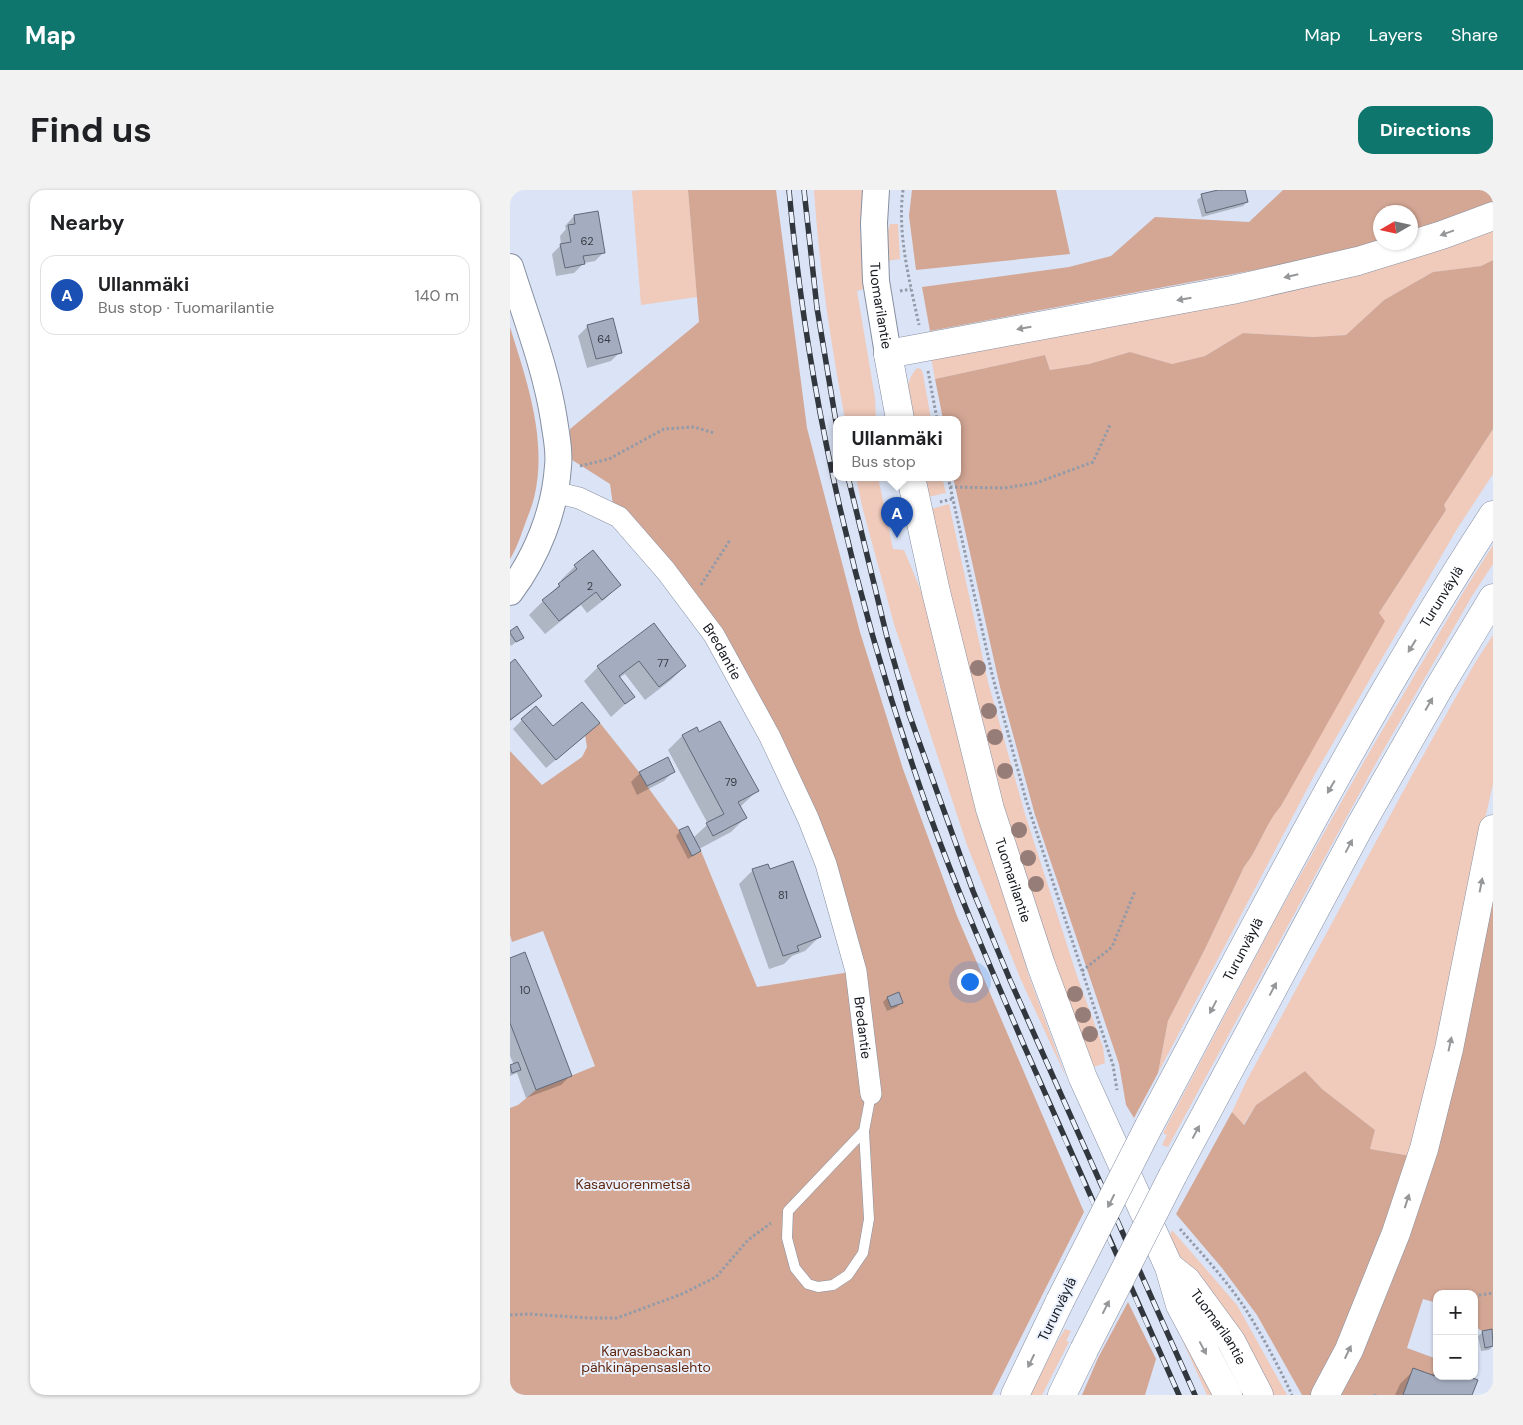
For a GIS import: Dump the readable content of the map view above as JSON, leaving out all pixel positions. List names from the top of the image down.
{
  "streets": {
    "main road": ["Tuomarilantie", "Turunväylä"],
    "street": ["Bredantie"]
  },
  "parks": ["Kasavuorenmetsä", "Karvasbackan pähkinäpensaslehto"],
  "house_numbers": [
    "62",
    "64",
    "2",
    "77",
    "79",
    "81",
    "10"
  ],
  "north": "left",
  "page": {
    "header": "Map",
    "nav": ["Map", "Layers", "Share"],
    "buttons": "Directions",
    "title": "Find us",
    "heading": "Nearby",
    "list": [
      {
        "mark": "A",
        "name": "Ullanmäki",
        "note": "Bus stop · Tuomarilantie",
        "value": "140 m"
      }
    ],
    "popup": ["Ullanmäki", "Bus stop"],
    "pins": "A",
    "map_buttons": ["+", "−"]
  }
}
